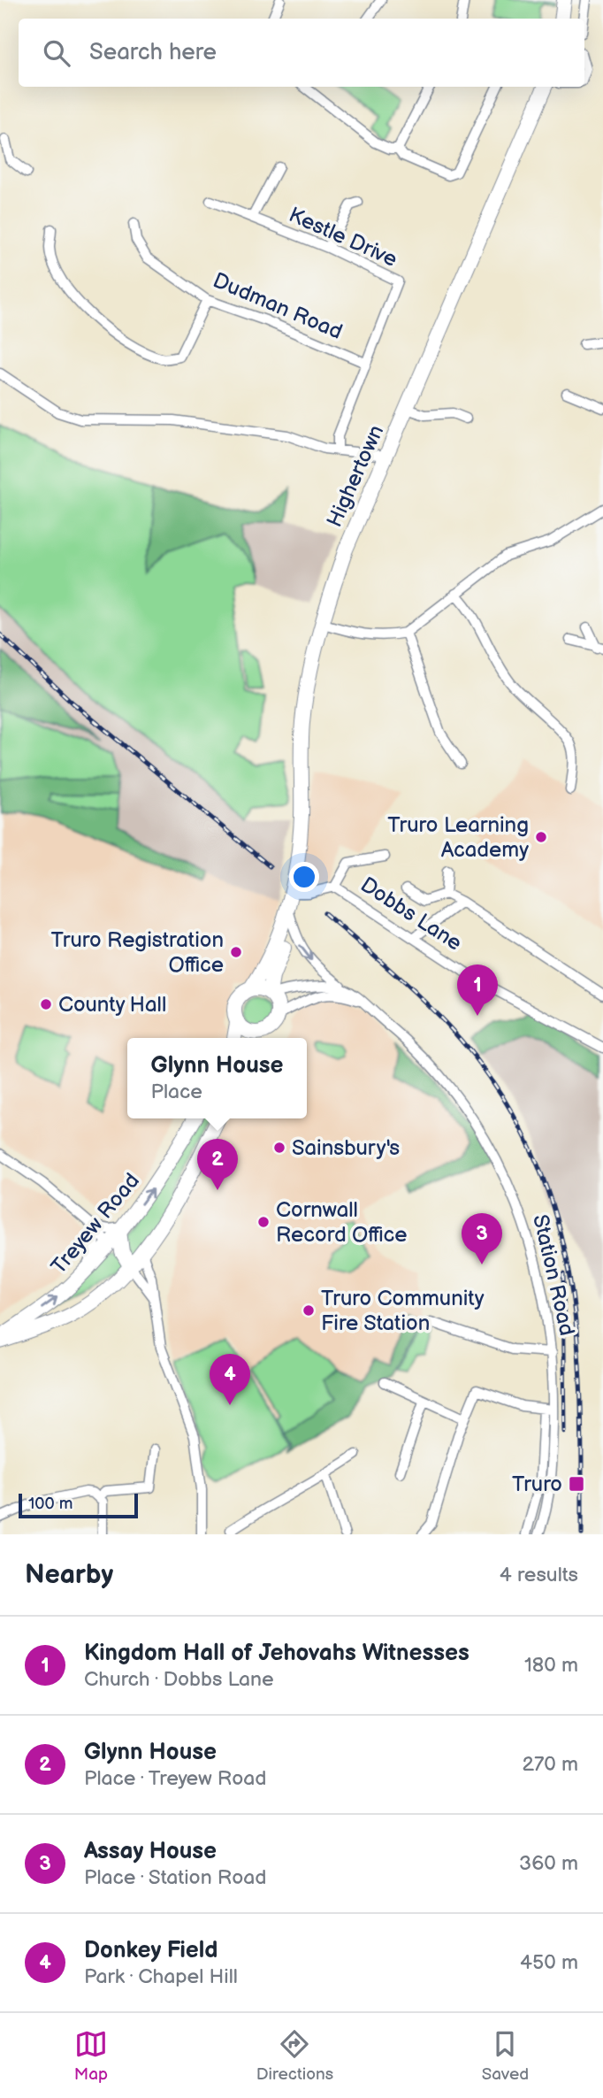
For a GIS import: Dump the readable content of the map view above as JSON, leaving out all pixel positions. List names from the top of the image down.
{
  "streets": {
    "highway": ["Highertown", "Treyew Road"],
    "street": [
      "Kestle Drive",
      "Dudman Road",
      "Dobbs Lane",
      "Station Road"
    ]
  },
  "crossings": [
    ["Kestle Drive", "Dudman Road"],
    ["Highertown", "Dobbs Lane"],
    ["Highertown", "Station Road"]
  ],
  "places": {
    "other": [
      "Truro Learning Academy",
      "Truro Registration Office",
      "County Hall",
      "Sainsbury's",
      "Cornwall Record Office",
      "Truro Community Fire Station"
    ],
    "transit": ["Truro"]
  },
  "scale_bar": "100 m",
  "page": {
    "search": "Search here",
    "pins": [
      "1",
      "2",
      "3",
      "4"
    ],
    "popup": ["Glynn House", "Place"],
    "scale": "100 m",
    "heading": ["Nearby", "4 results"],
    "list": [
      {
        "mark": "1",
        "name": "Kingdom Hall of Jehovahs Witnesses",
        "note": "Church · Dobbs Lane",
        "value": "180 m"
      },
      {
        "mark": "2",
        "name": "Glynn House",
        "note": "Place · Treyew Road",
        "value": "270 m"
      },
      {
        "mark": "3",
        "name": "Assay House",
        "note": "Place · Station Road",
        "value": "360 m"
      },
      {
        "mark": "4",
        "name": "Donkey Field",
        "note": "Park · Chapel Hill",
        "value": "450 m"
      }
    ],
    "nav": ["Map", "Directions", "Saved"]
  }
}
